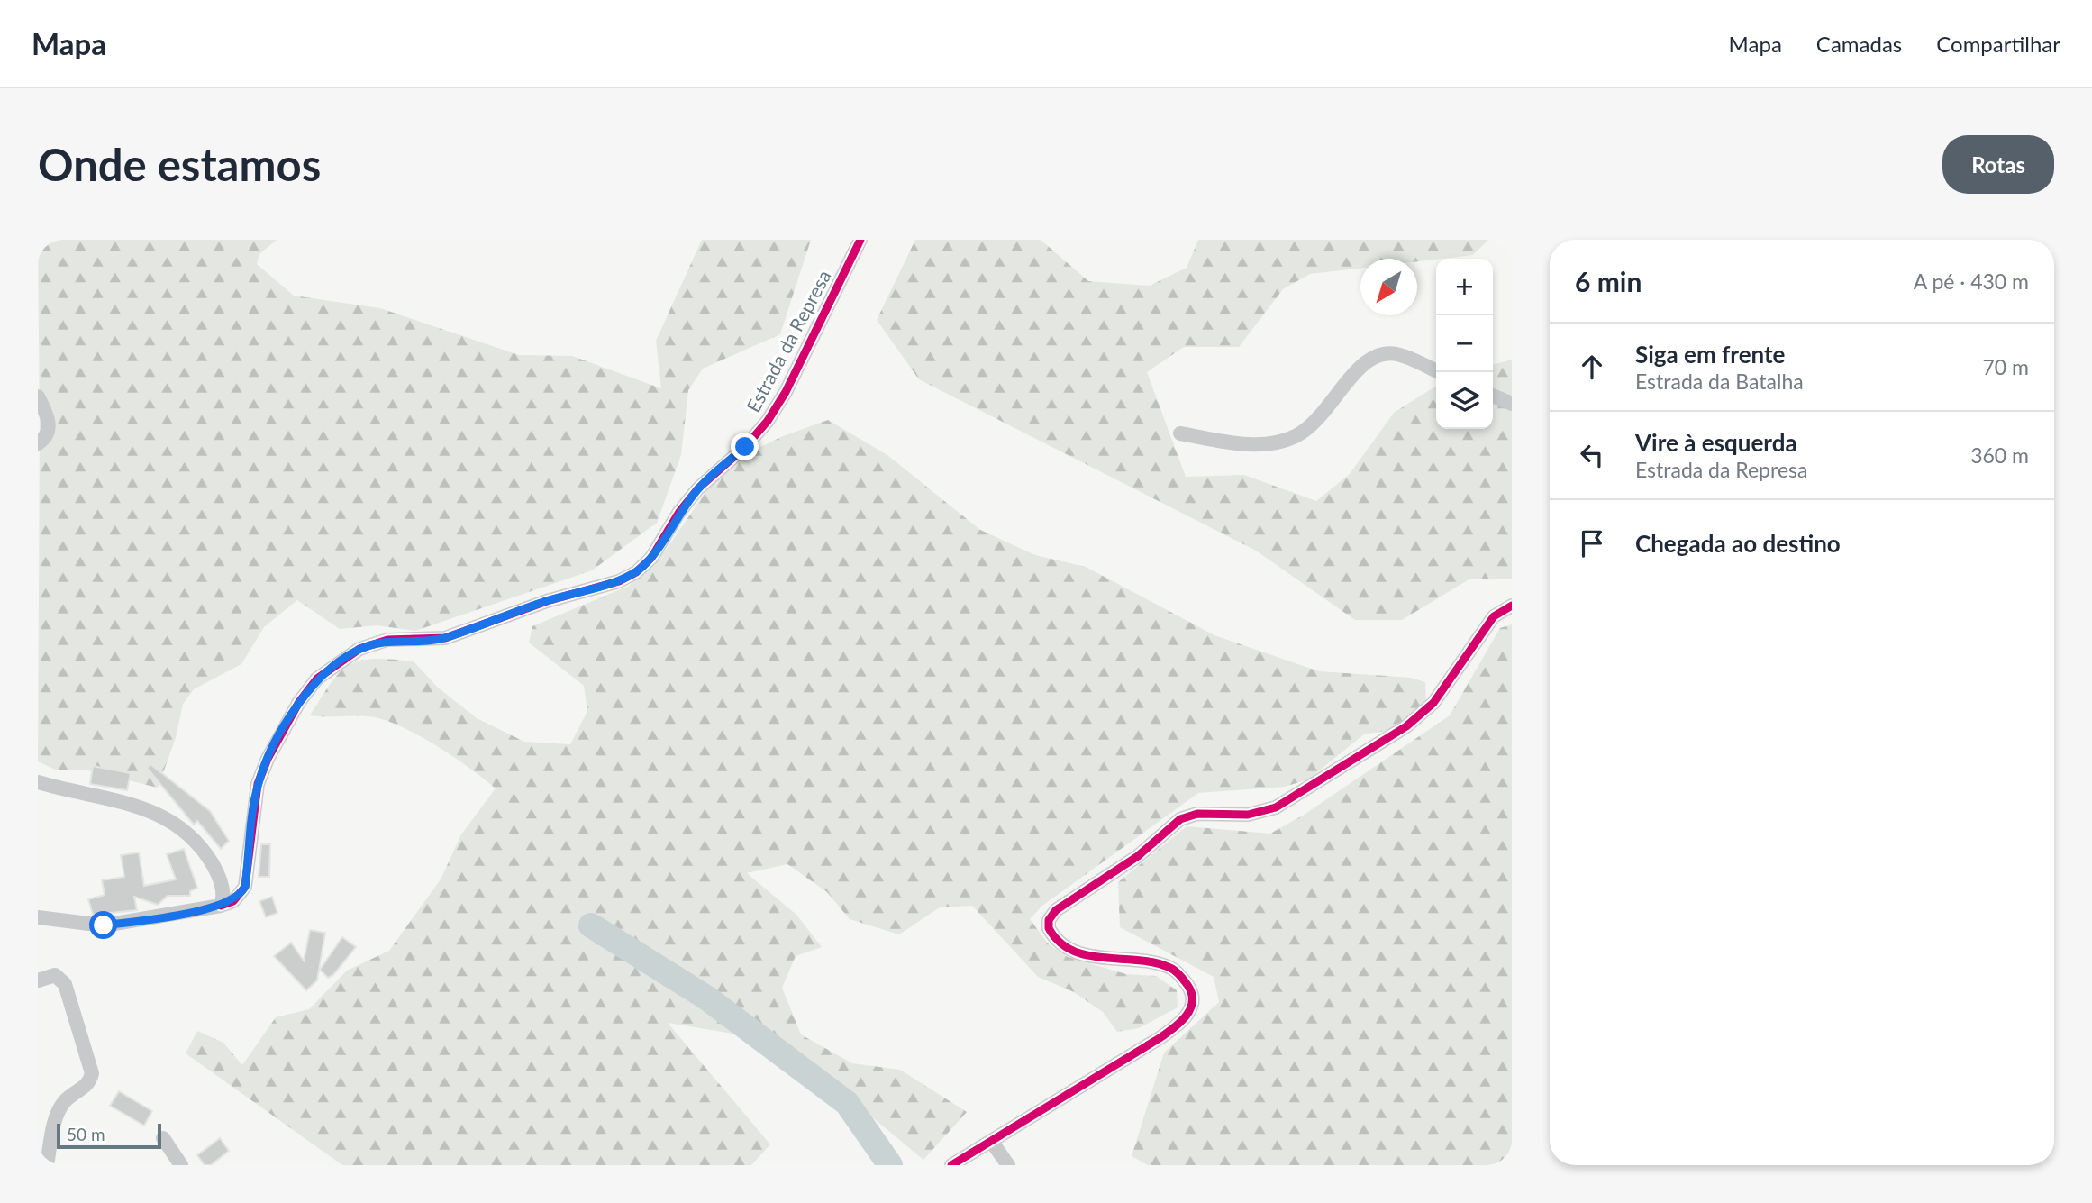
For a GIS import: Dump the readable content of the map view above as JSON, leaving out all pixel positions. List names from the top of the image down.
{
  "streets": {
    "street": ["Estrada da Represa"]
  },
  "scale_bar": "50 m",
  "north": "bottom left",
  "page": {
    "header": "Mapa",
    "nav": ["Mapa", "Camadas", "Compartilhar"],
    "buttons": "Rotas",
    "title": "Onde estamos",
    "heading": ["6 min", "A pé · 430 m"],
    "map_buttons": ["+", "−"],
    "list": [
      ["Siga em frente", "Estrada da Batalha", "70 m"],
      ["Vire à esquerda", "Estrada da Represa", "360 m"],
      "Chegada ao destino"
    ],
    "scale": "50 m"
  }
}
